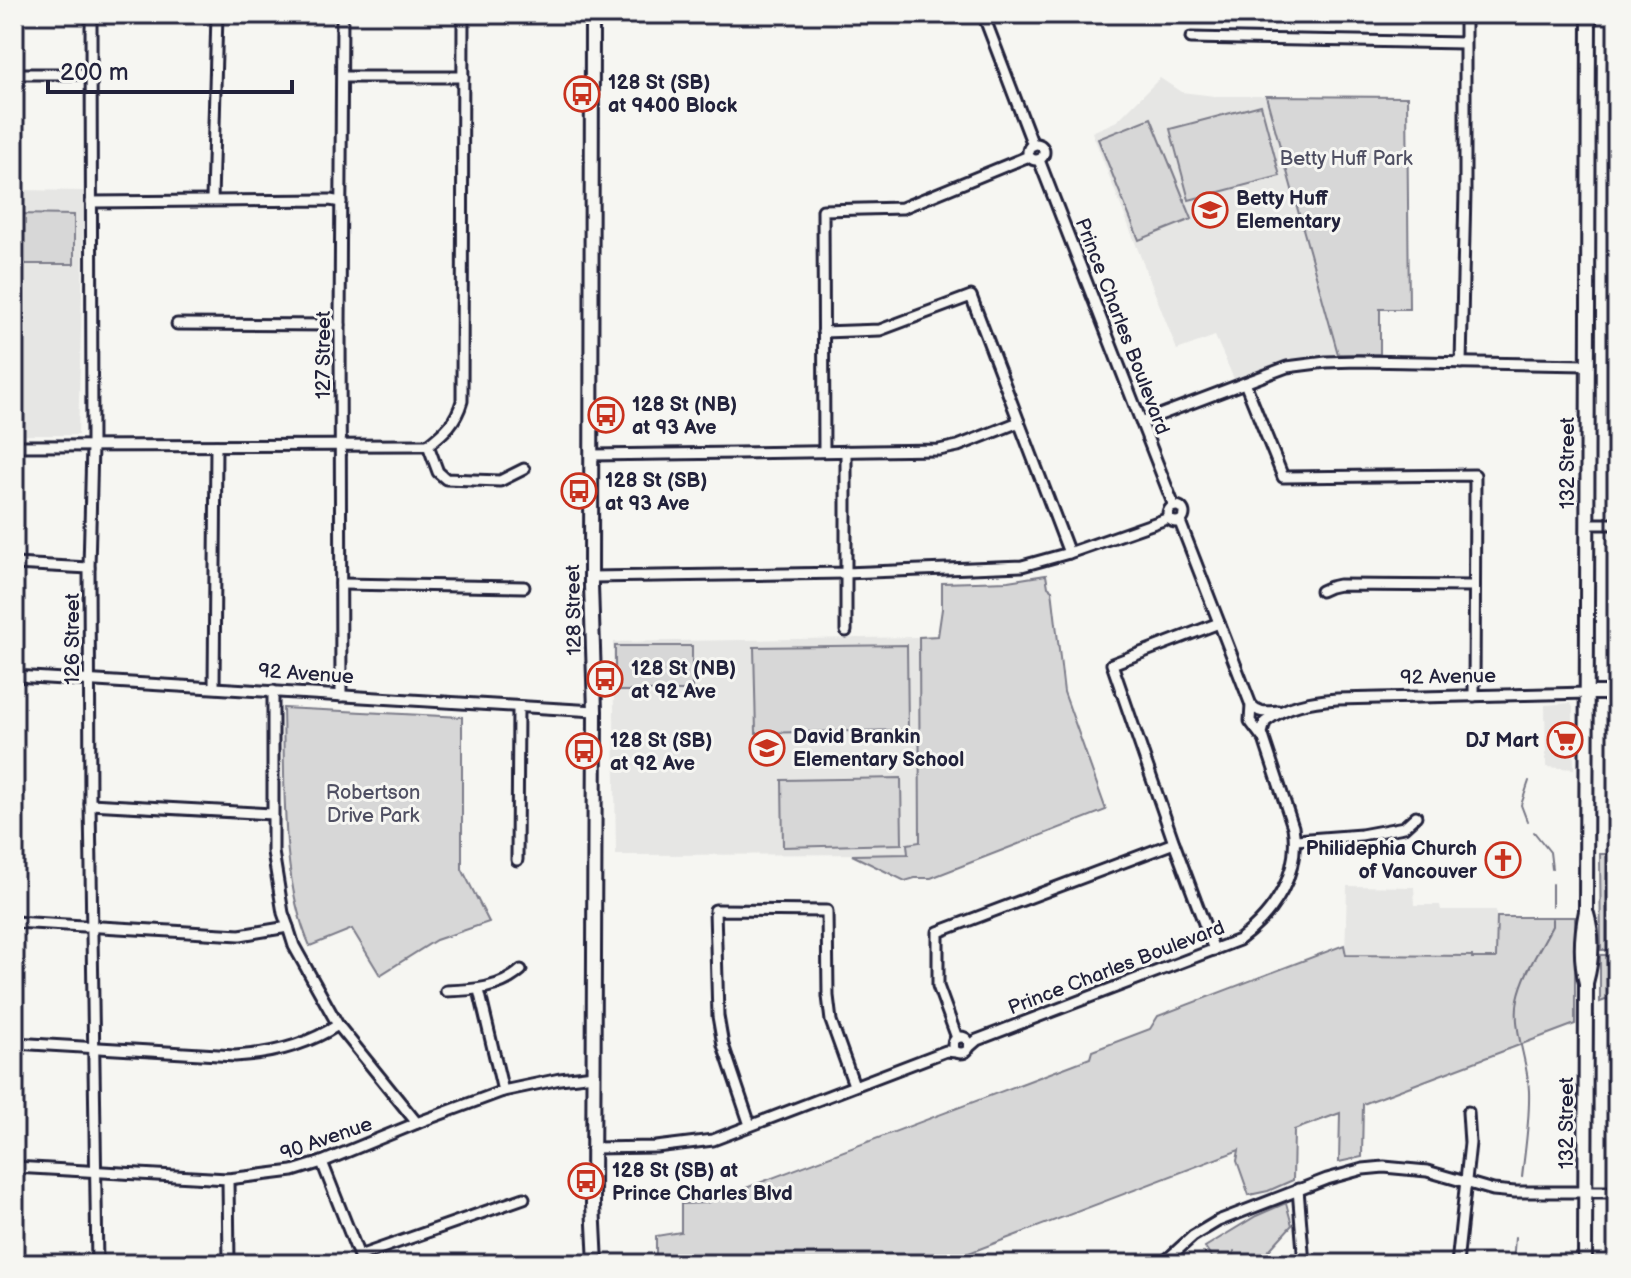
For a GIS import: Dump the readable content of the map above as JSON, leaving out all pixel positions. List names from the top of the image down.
{
  "streets": {
    "main road": ["132 Street", "128 Street", "92 Avenue"],
    "street": [
      "Prince Charles Boulevard",
      "127 Street",
      "126 Street",
      "90 Avenue"
    ]
  },
  "crossings": [
    ["Prince Charles Boulevard", "128 Street"],
    ["Prince Charles Boulevard", "92 Avenue"],
    ["127 Street", "92 Avenue"],
    ["132 Street", "92 Avenue"],
    ["128 Street", "92 Avenue"],
    ["128 Street", "90 Avenue"],
    ["126 Street", "92 Avenue"],
    ["126 Street", "90 Avenue"]
  ],
  "parks": ["Betty Huff Park", "Robertson Drive Park"],
  "places": {
    "bus stop": [
      "128 St (SB) at 9400 Block",
      "128 St (NB) at 93 Ave",
      "128 St (SB) at 93 Ave",
      "128 St (NB) at 92 Ave",
      "128 St (SB) at 92 Ave",
      "128 St (SB) at Prince Charles Blvd"
    ],
    "school or university": ["Betty Huff Elementary", "David Brankin Elementary School"],
    "supermarket": ["DJ Mart"],
    "church": ["Philidephia Church of Vancouver"]
  },
  "scale_bar": "200 m"
}
